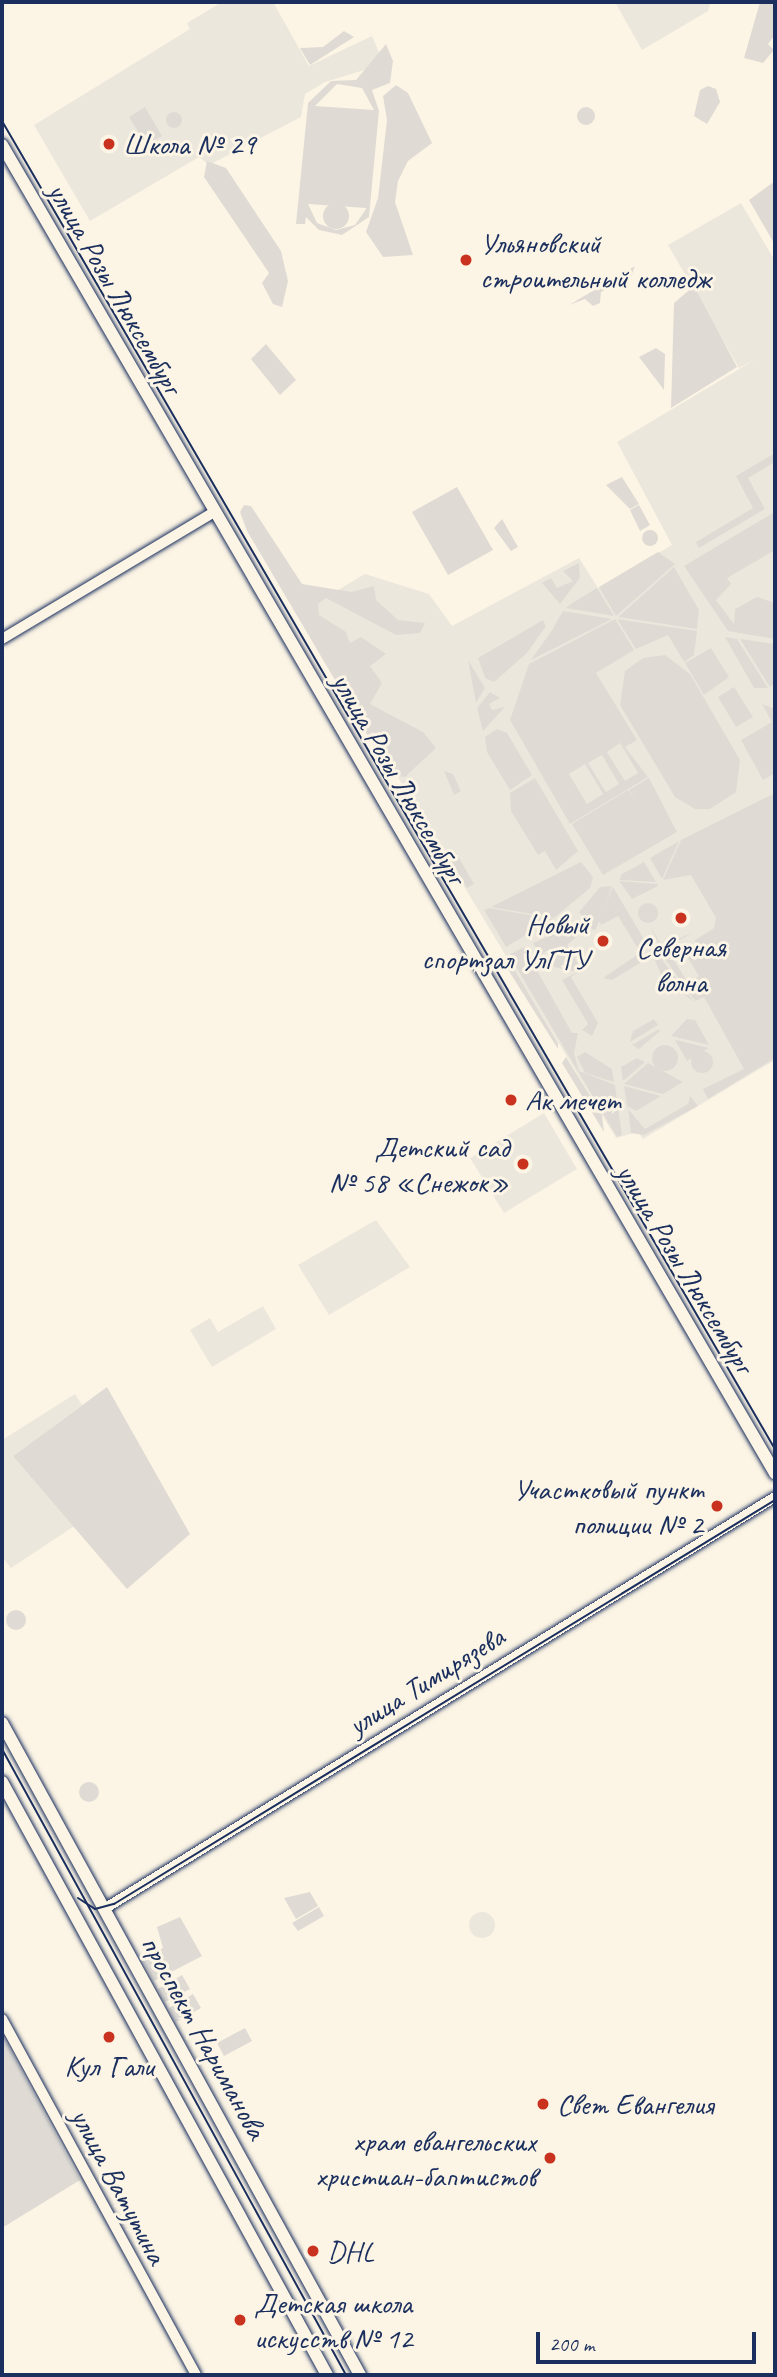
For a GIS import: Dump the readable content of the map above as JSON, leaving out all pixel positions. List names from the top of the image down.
{
  "streets": {
    "main road": ["улица Розы Люксембург", "проспект Нариманова"],
    "street": ["улица Тимирязева", "улица Ватутина"]
  },
  "crossings": [
    ["улица Тимирязева", "проспект Нариманова"]
  ],
  "places": [
    "Школа № 29",
    "Ульяновский строительный колледж",
    "Северная волна",
    "Новый спортзал УлГТУ",
    "Ак мечет",
    "Детский сад № 58 «Снежок»",
    "Участковый пункт полиции № 2",
    "Кул Гали",
    "Свет Евангелия",
    "храм евангельских христиан-баптистов",
    "DHL",
    "Детская школа искусств № 12"
  ],
  "scale_bar": "200 m"
}
